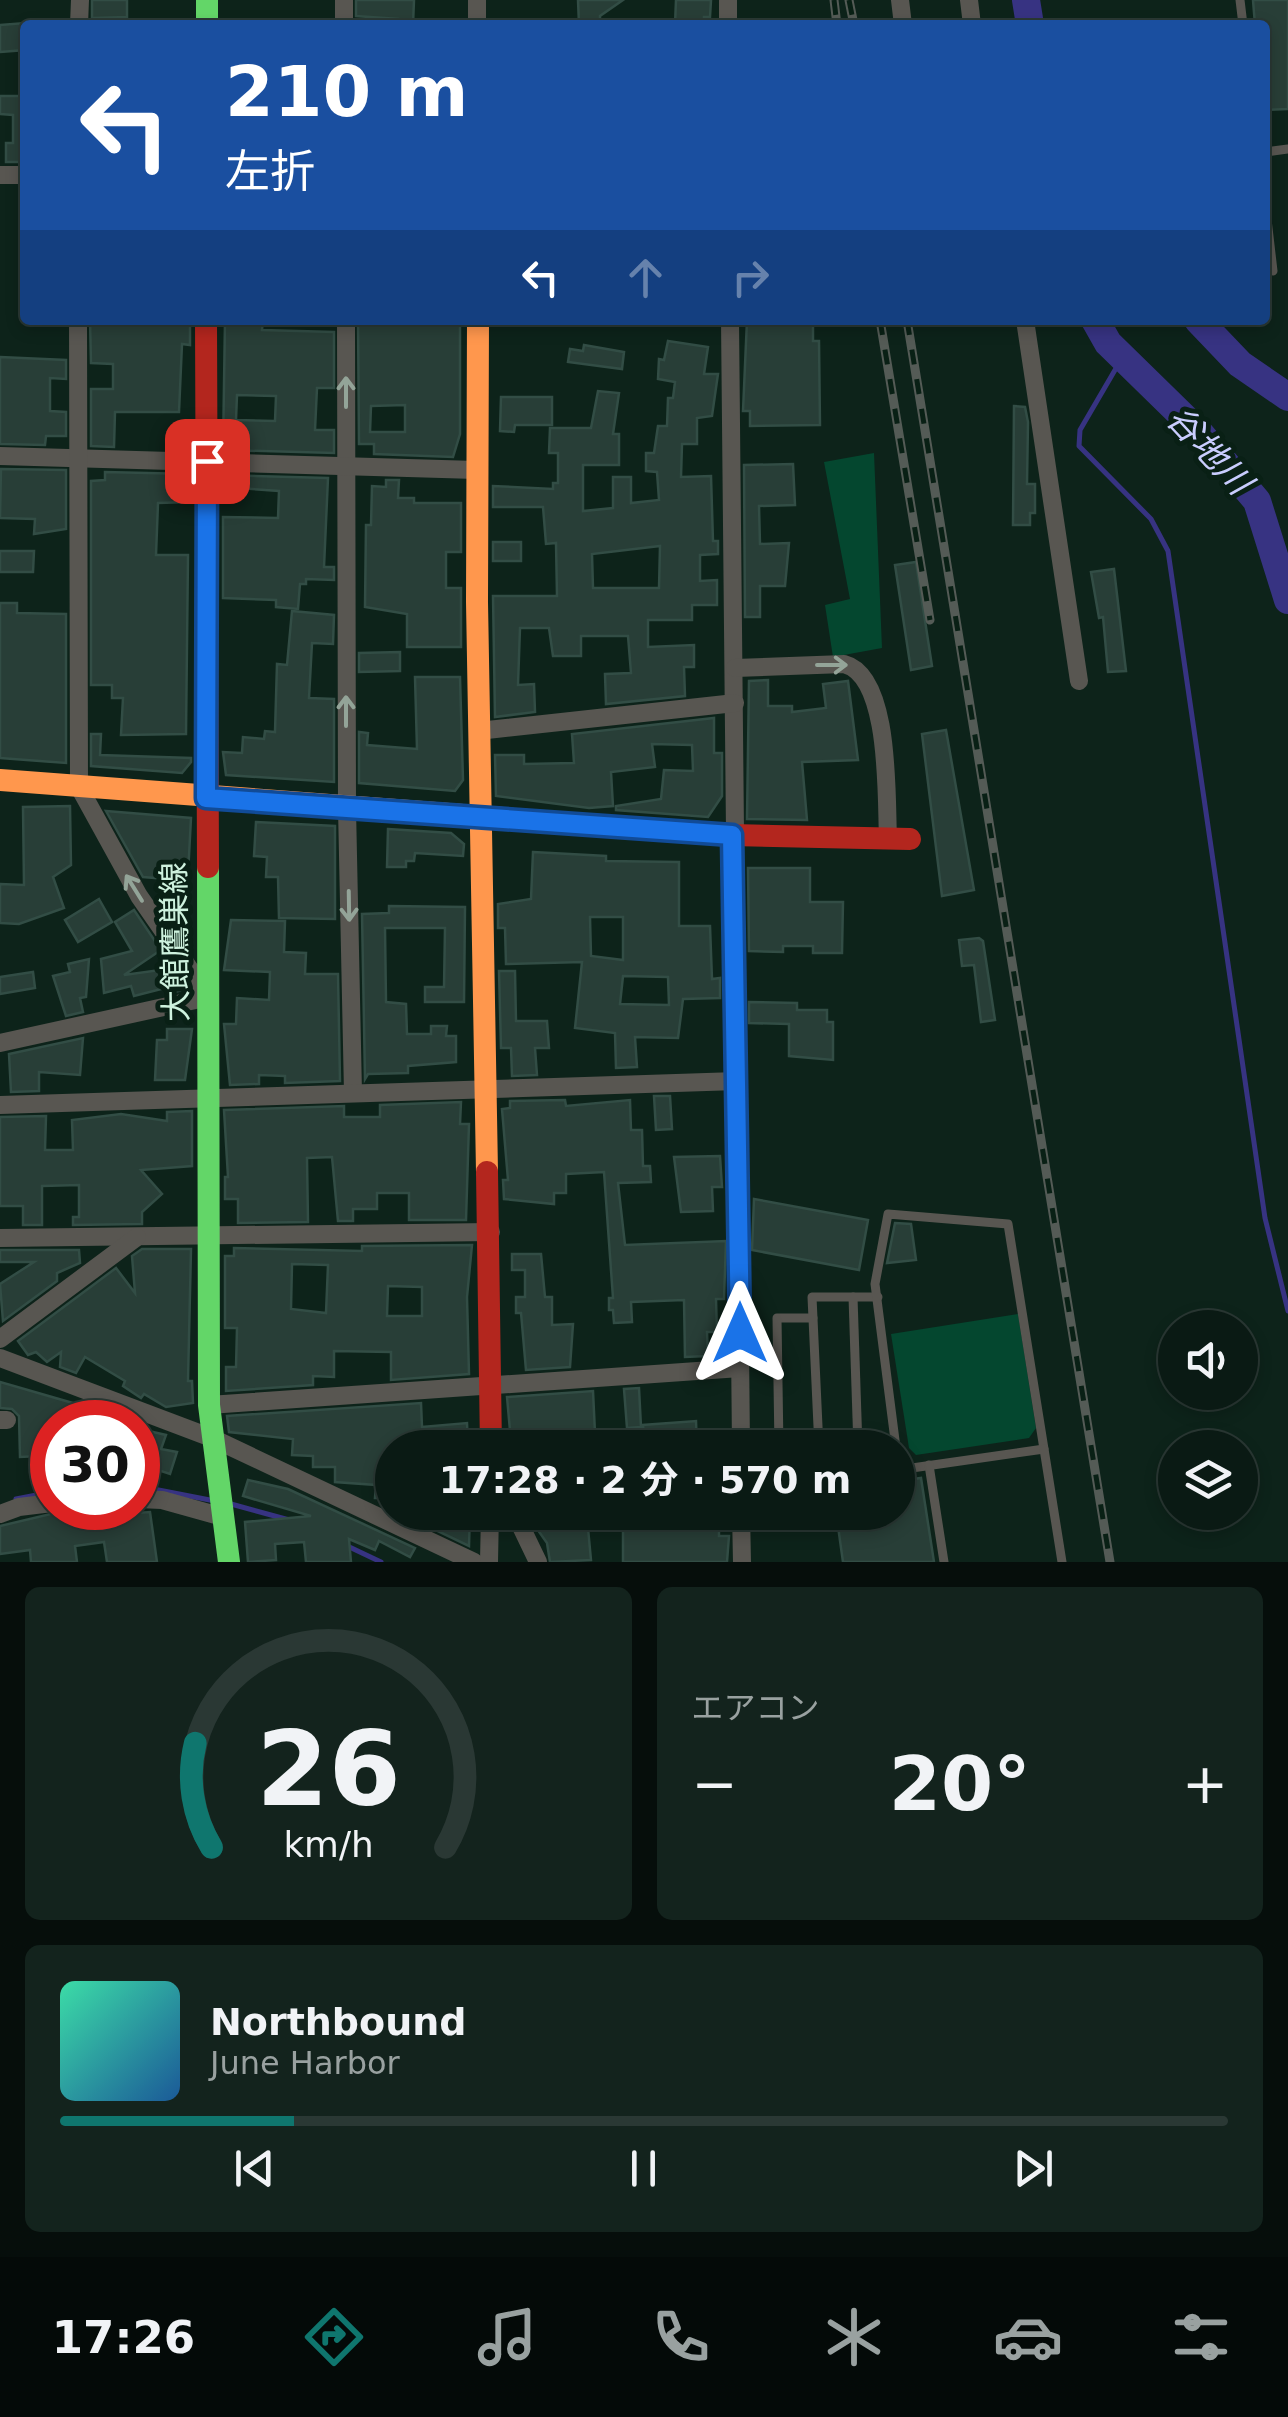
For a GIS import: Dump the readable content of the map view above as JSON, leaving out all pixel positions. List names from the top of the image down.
{
  "streets": {
    "street": ["大館鷹巣線"]
  },
  "water": ["谷地川"],
  "page": {
    "turn": ["210 m", "左折"],
    "limit": "30",
    "trip": "17:28 · 2 分 · 570 m",
    "tile": "エアコン",
    "heat": ["−", "20°", "+"],
    "song": ["Northbound", "June Harbor"],
    "tabs": "17:26",
    "gauge": ["26", "km/h"]
  }
}
